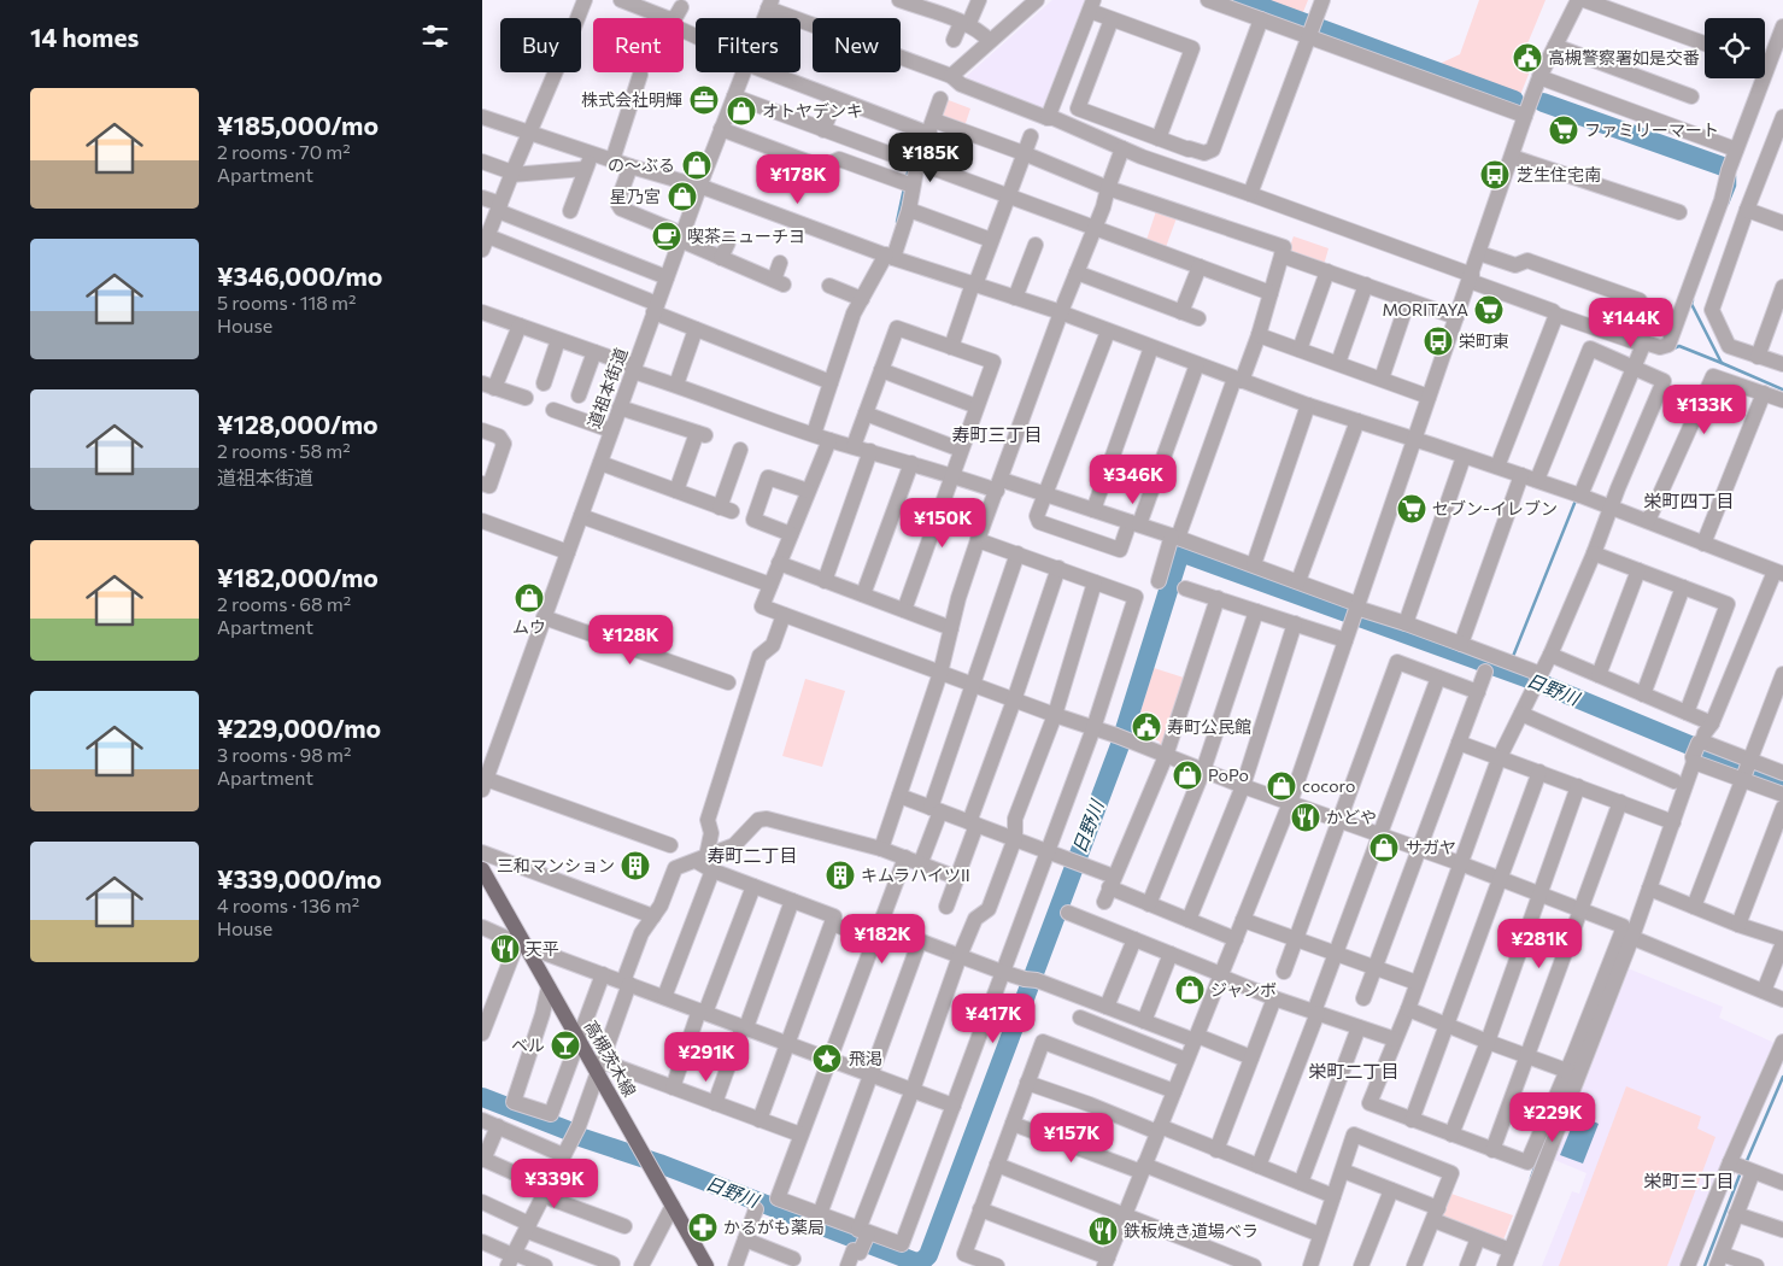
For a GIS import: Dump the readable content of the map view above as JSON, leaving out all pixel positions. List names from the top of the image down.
{
  "streets": {
    "main road": ["高槻茨木線"],
    "street": ["道祖本街道"]
  },
  "districts": [
    "寿町三丁目",
    "栄町四丁目",
    "寿町二丁目",
    "栄町二丁目",
    "栄町三丁目"
  ],
  "water": ["日野川"],
  "places": {
    "public building": ["高槻警察署如是交番", "寿町公民館"],
    "office": ["株式会社明輝"],
    "shop": [
      "オトヤデンキ",
      "の〜ぶる",
      "星乃宮",
      "ムウ",
      "PoPo",
      "cocoro",
      "サガヤ",
      "ジャンボ"
    ],
    "supermarket": ["ファミリーマート", "MORITAYA", "セブン-イレブン"],
    "bus stop": ["芝生住宅南", "栄町東"],
    "cafe": ["喫茶ニューチヨ"],
    "restaurant": ["かどや", "天平", "鉄板焼き道場ベラ"],
    "building": ["三和マンション", "キムラハイツII"],
    "bar": ["ベル"],
    "place": ["飛渇"],
    "pharmacy": ["かるがも薬局"]
  },
  "page": {
    "heading": "14 homes",
    "chip": [
      "Buy",
      "Rent",
      "Filters",
      "New"
    ],
    "list": [
      {
        "name": "¥185,000/mo",
        "note": "2 rooms · 70 m² · Apartment"
      },
      {
        "name": "¥346,000/mo",
        "note": "5 rooms · 118 m² · House"
      },
      {
        "name": "¥128,000/mo",
        "note": "2 rooms · 58 m² · 道祖本街道"
      },
      {
        "name": "¥182,000/mo",
        "note": "2 rooms · 68 m² · Apartment"
      },
      {
        "name": "¥229,000/mo",
        "note": "3 rooms · 98 m² · Apartment"
      },
      {
        "name": "¥339,000/mo",
        "note": "4 rooms · 136 m² · House"
      }
    ],
    "price": [
      "¥185K",
      "¥178K",
      "¥144K",
      "¥133K",
      "¥346K",
      "¥150K",
      "¥128K",
      "¥182K",
      "¥281K",
      "¥417K",
      "¥291K",
      "¥229K",
      "¥157K",
      "¥339K"
    ]
  }
}
